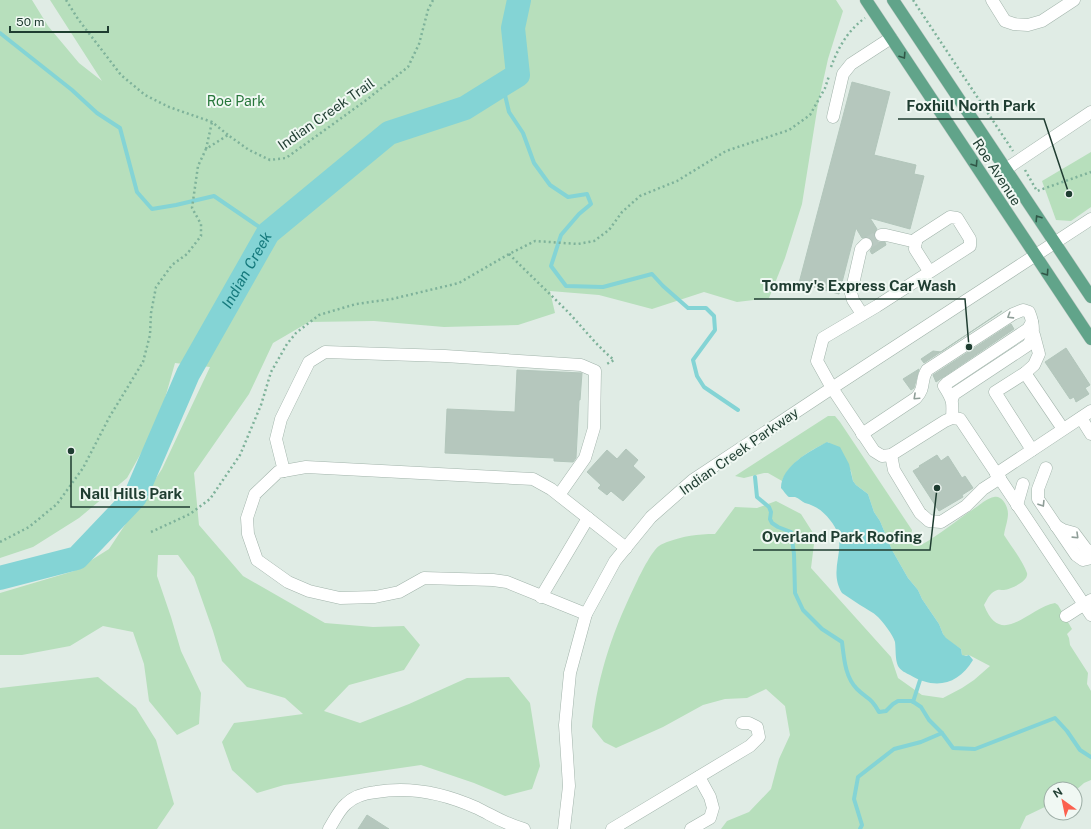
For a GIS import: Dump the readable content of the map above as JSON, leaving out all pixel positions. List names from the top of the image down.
{
  "streets": {
    "main road": ["Roe Avenue"],
    "street": ["Indian Creek Parkway"],
    "path": ["Indian Creek Trail"]
  },
  "crossings": [
    ["Roe Avenue", "Indian Creek Parkway"]
  ],
  "water": ["Indian Creek"],
  "parks": ["Roe Park"],
  "places": [
    "Foxhill North Park",
    "Tommy's Express Car Wash",
    "Nall Hills Park",
    "Overland Park Roofing"
  ],
  "scale_bar": "50 m",
  "north": "top left"
}
